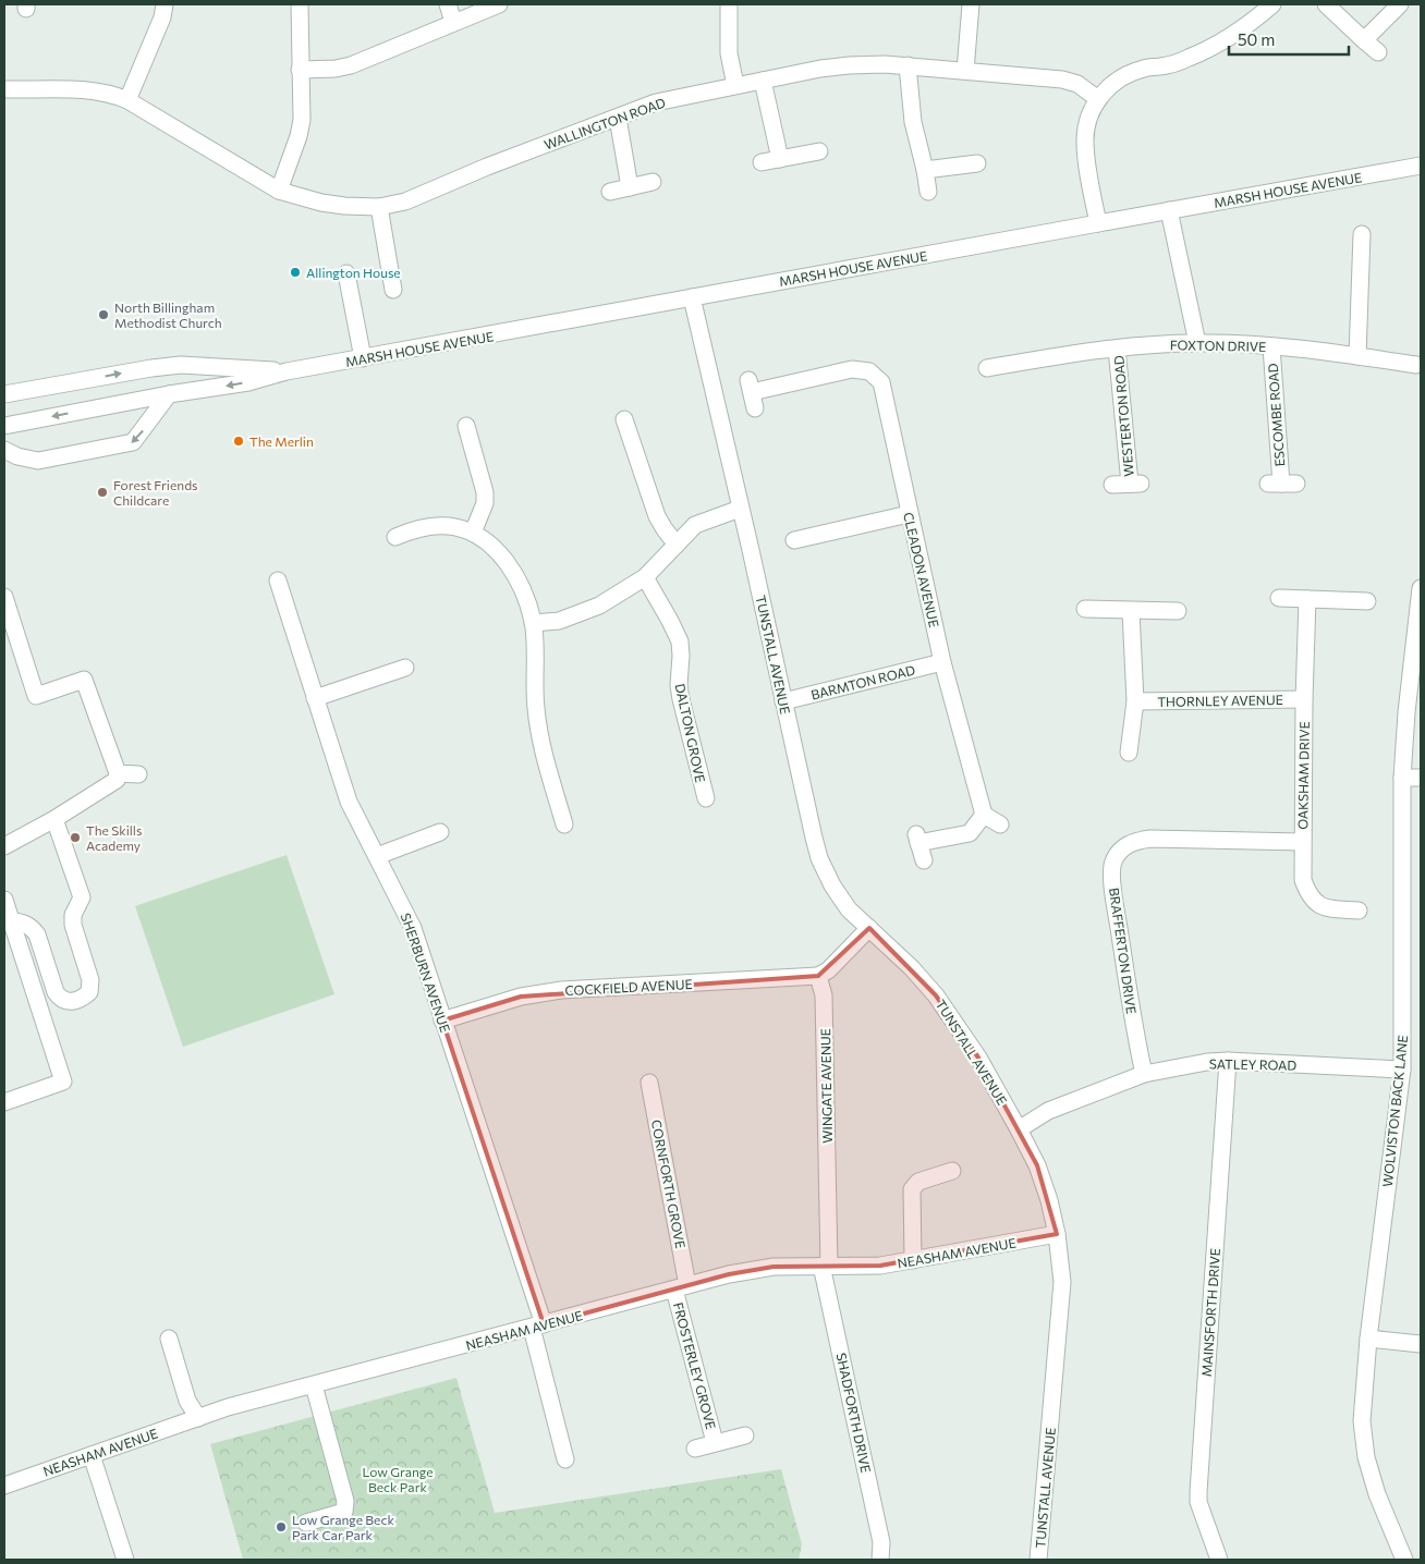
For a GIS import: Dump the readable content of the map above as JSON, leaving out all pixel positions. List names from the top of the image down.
{
  "streets": {
    "street": [
      "WALLINGTON ROAD",
      "MARSH HOUSE AVENUE",
      "FOXTON DRIVE",
      "ESCOMBE ROAD",
      "WESTERTON ROAD",
      "CLEADON AVENUE",
      "TUNSTALL AVENUE",
      "BARMTON ROAD",
      "THORNLEY AVENUE",
      "DALTON GROVE",
      "OAKSHAM DRIVE",
      "BRAFFERTON DRIVE",
      "SHERBURN AVENUE",
      "COCKFIELD AVENUE",
      "SATLEY ROAD",
      "WINGATE AVENUE",
      "WOLVISTON BACK LANE",
      "CORNFORTH GROVE",
      "NEASHAM AVENUE",
      "MAINSFORTH DRIVE",
      "FROSTERLEY GROVE",
      "SHADFORTH DRIVE"
    ]
  },
  "crossings": [
    ["MARSH HOUSE AVENUE", "TUNSTALL AVENUE"],
    ["FOXTON DRIVE", "ESCOMBE ROAD"],
    ["FOXTON DRIVE", "WESTERTON ROAD"],
    ["CLEADON AVENUE", "BARMTON ROAD"],
    ["TUNSTALL AVENUE", "BARMTON ROAD"],
    ["TUNSTALL AVENUE", "SATLEY ROAD"],
    ["TUNSTALL AVENUE", "NEASHAM AVENUE"],
    ["THORNLEY AVENUE", "OAKSHAM DRIVE"],
    ["OAKSHAM DRIVE", "BRAFFERTON DRIVE"],
    ["BRAFFERTON DRIVE", "SATLEY ROAD"],
    ["SHERBURN AVENUE", "COCKFIELD AVENUE"],
    ["SHERBURN AVENUE", "NEASHAM AVENUE"],
    ["COCKFIELD AVENUE", "WINGATE AVENUE"],
    ["SATLEY ROAD", "WOLVISTON BACK LANE"],
    ["SATLEY ROAD", "MAINSFORTH DRIVE"],
    ["WINGATE AVENUE", "NEASHAM AVENUE"],
    ["WINGATE AVENUE", "SHADFORTH DRIVE"],
    ["CORNFORTH GROVE", "NEASHAM AVENUE"],
    ["CORNFORTH GROVE", "FROSTERLEY GROVE"],
    ["NEASHAM AVENUE", "FROSTERLEY GROVE"],
    ["NEASHAM AVENUE", "SHADFORTH DRIVE"]
  ],
  "parks": ["Low Grange Beck Park"],
  "places": [
    "Allington House",
    "North Billingham Methodist Church",
    "The Merlin",
    "Forest Friends Childcare",
    "The Skills Academy",
    "Low Grange Beck Park Car Park"
  ],
  "scale_bar": "50 m"
}
